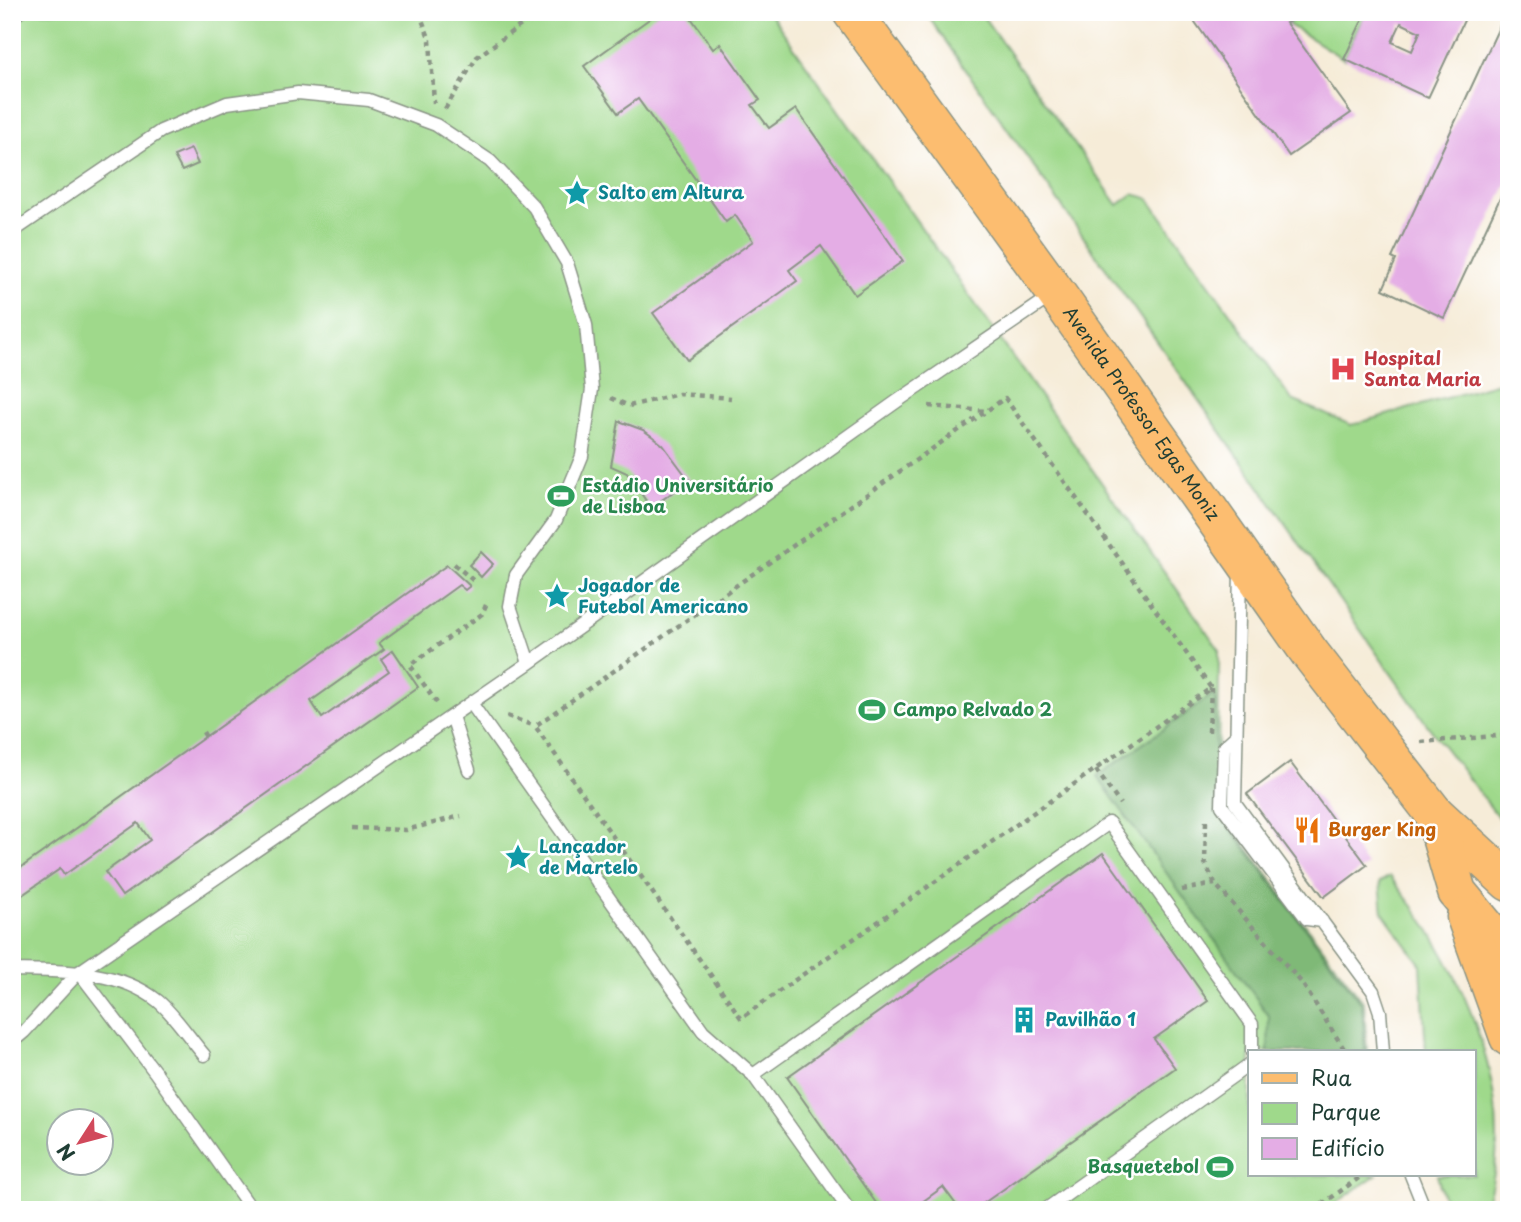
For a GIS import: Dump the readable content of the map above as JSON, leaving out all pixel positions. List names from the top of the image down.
{
  "streets": {
    "main road": ["Avenida Professor Egas Moniz"]
  },
  "places": {
    "place": ["Salto em Altura", "Jogador de Futebol Americano", "Lançador de Martelo"],
    "hospital": ["Hospital Santa Maria"],
    "sports": ["Estádio Universitário de Lisboa", "Campo Relvado 2", "Basquetebol"],
    "restaurant": ["Burger King"],
    "building": ["Pavilhão 1"]
  },
  "legend": ["Rua", "Parque", "Edifício"],
  "north": "bottom left"
}
